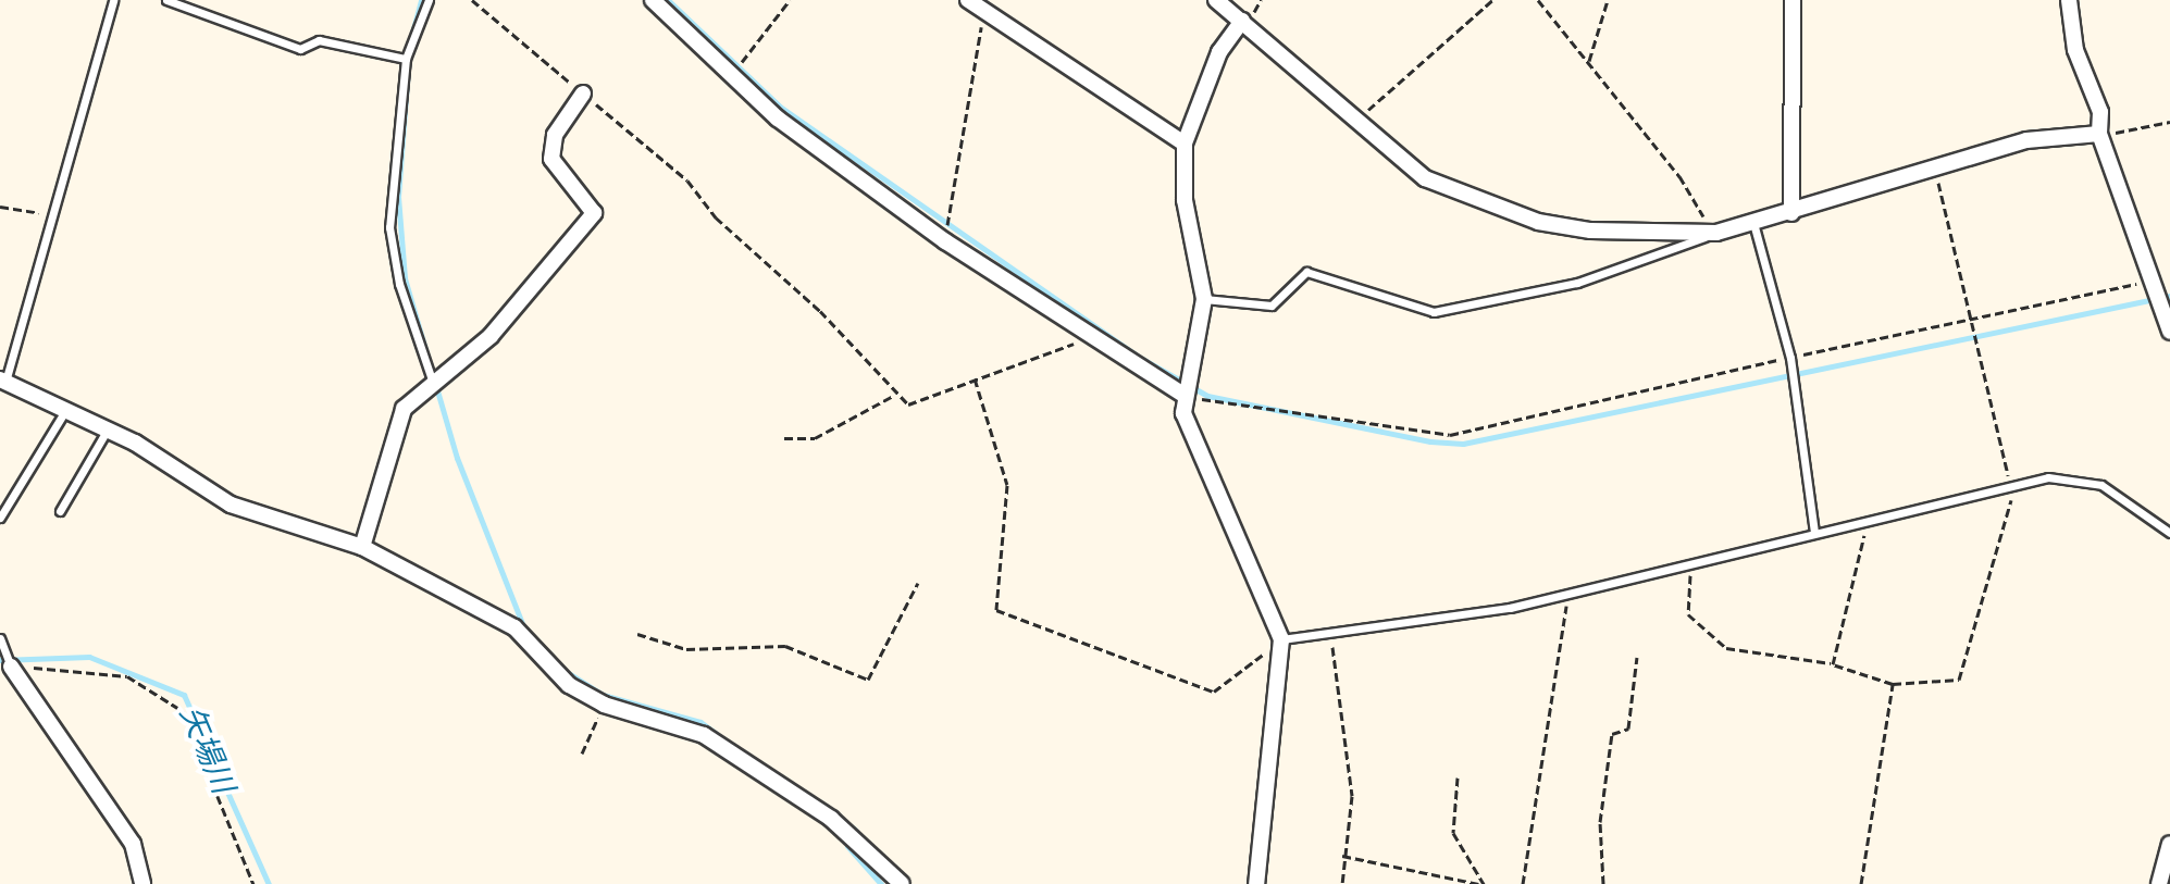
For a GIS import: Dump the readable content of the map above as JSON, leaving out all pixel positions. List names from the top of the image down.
{
  "water": ["矢場川"]
}
